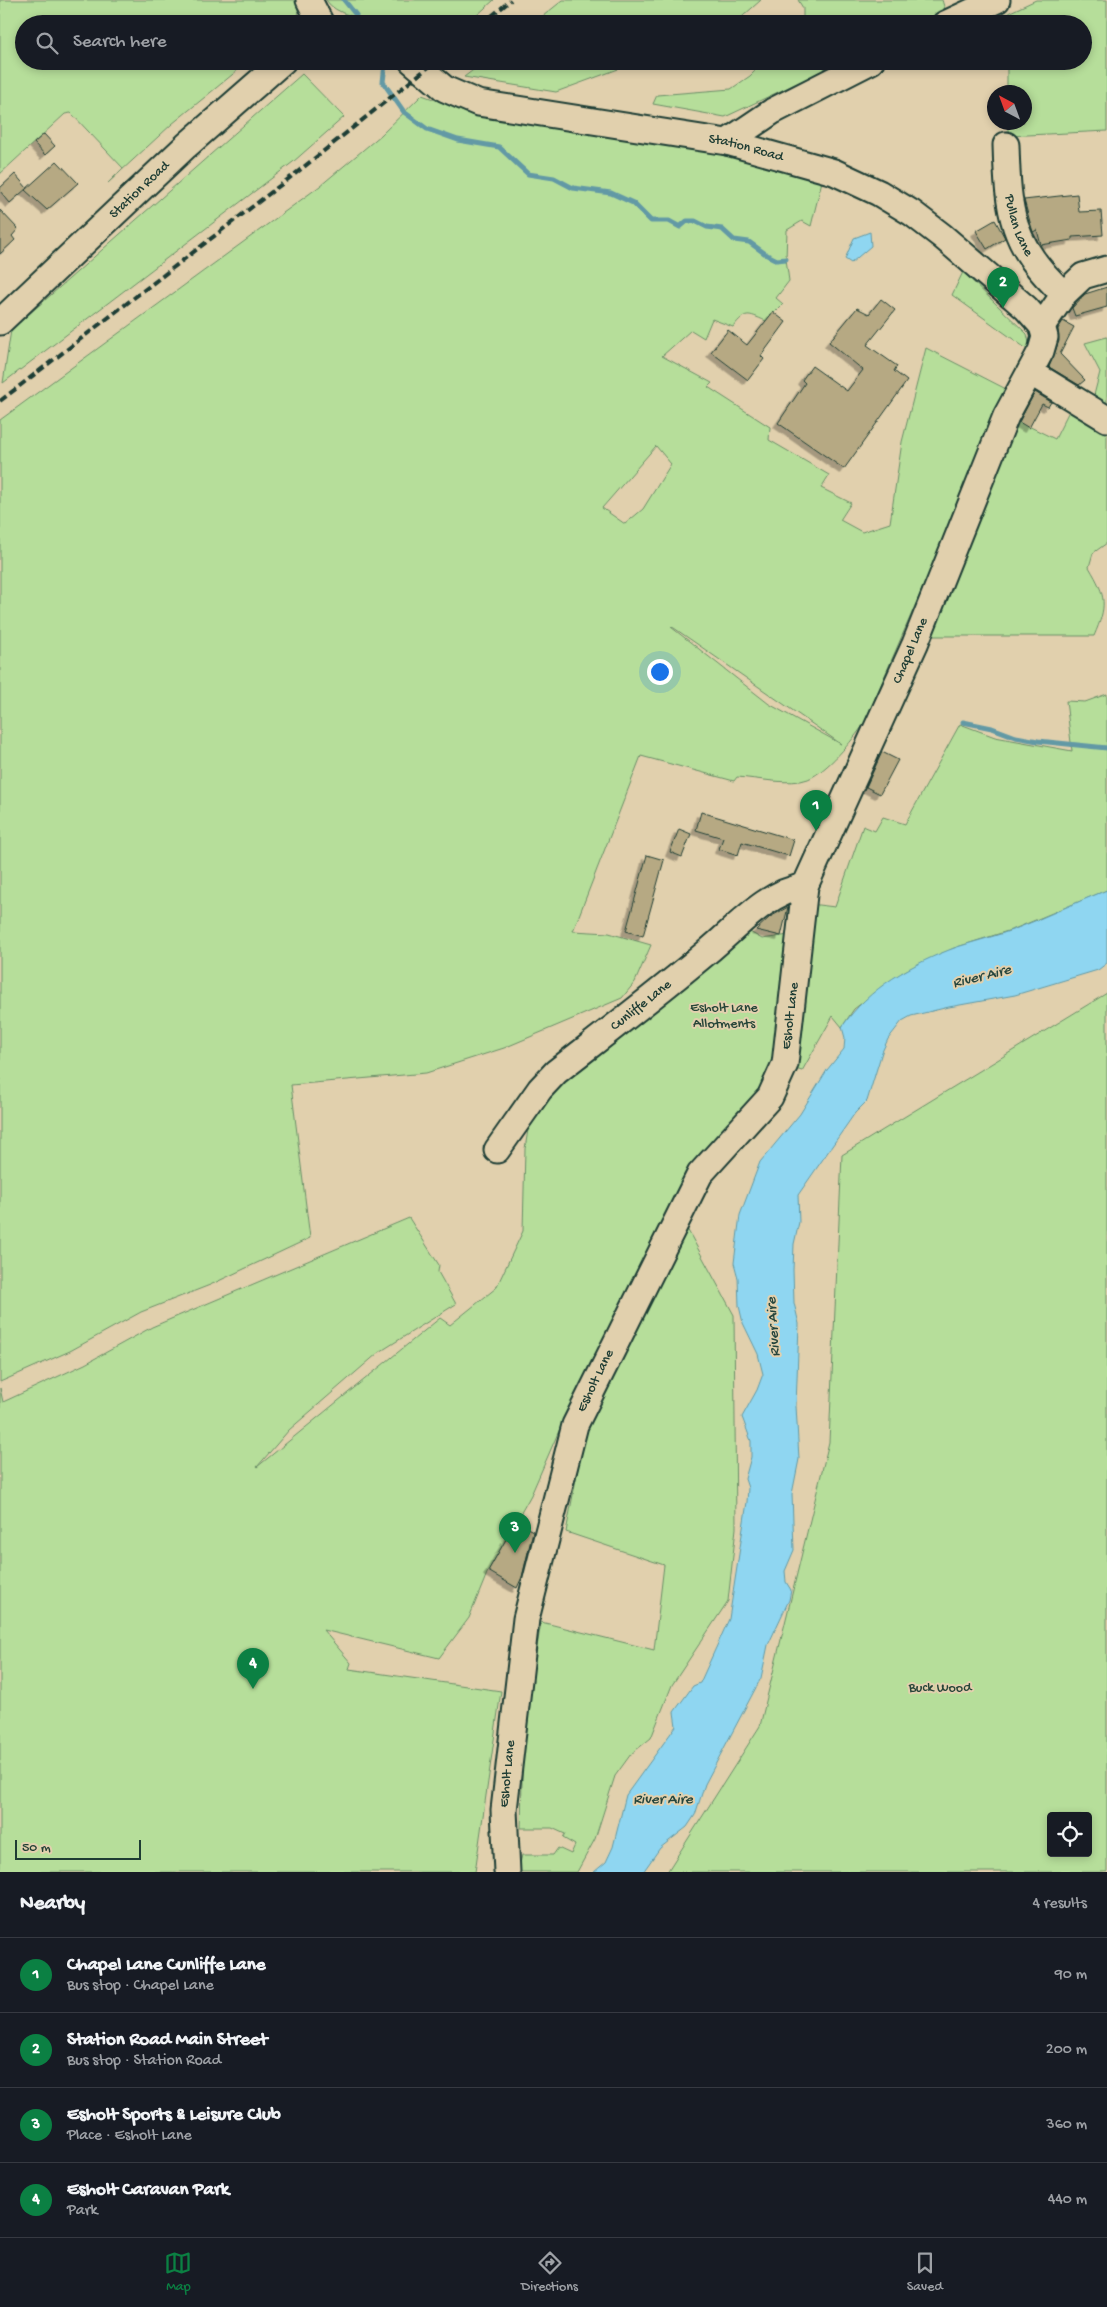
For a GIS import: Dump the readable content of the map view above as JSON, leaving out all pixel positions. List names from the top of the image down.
{
  "streets": {
    "street": [
      "Station Road",
      "Pullan Lane",
      "Chapel Lane",
      "Cunliffe Lane",
      "Esholt Lane"
    ]
  },
  "crossings": [
    ["Station Road", "Chapel Lane"],
    ["Chapel Lane", "Cunliffe Lane"],
    ["Chapel Lane", "Esholt Lane"]
  ],
  "water": ["River Aire"],
  "parks": ["Esholt Lane Allotments", "Buck Wood"],
  "scale_bar": "50 m",
  "north": "top left",
  "page": {
    "search": "Search here",
    "pins": [
      "2",
      "1",
      "3",
      "4"
    ],
    "scale": "50 m",
    "heading": ["Nearby", "4 results"],
    "list": [
      {
        "mark": "1",
        "name": "Chapel Lane Cunliffe Lane",
        "note": "Bus stop · Chapel Lane",
        "value": "90 m"
      },
      {
        "mark": "2",
        "name": "Station Road Main Street",
        "note": "Bus stop · Station Road",
        "value": "200 m"
      },
      {
        "mark": "3",
        "name": "Esholt Sports & Leisure Club",
        "note": "Place · Esholt Lane",
        "value": "360 m"
      },
      {
        "mark": "4",
        "name": "Esholt Caravan Park",
        "note": "Park",
        "value": "440 m"
      }
    ],
    "nav": ["Map", "Directions", "Saved"]
  }
}
